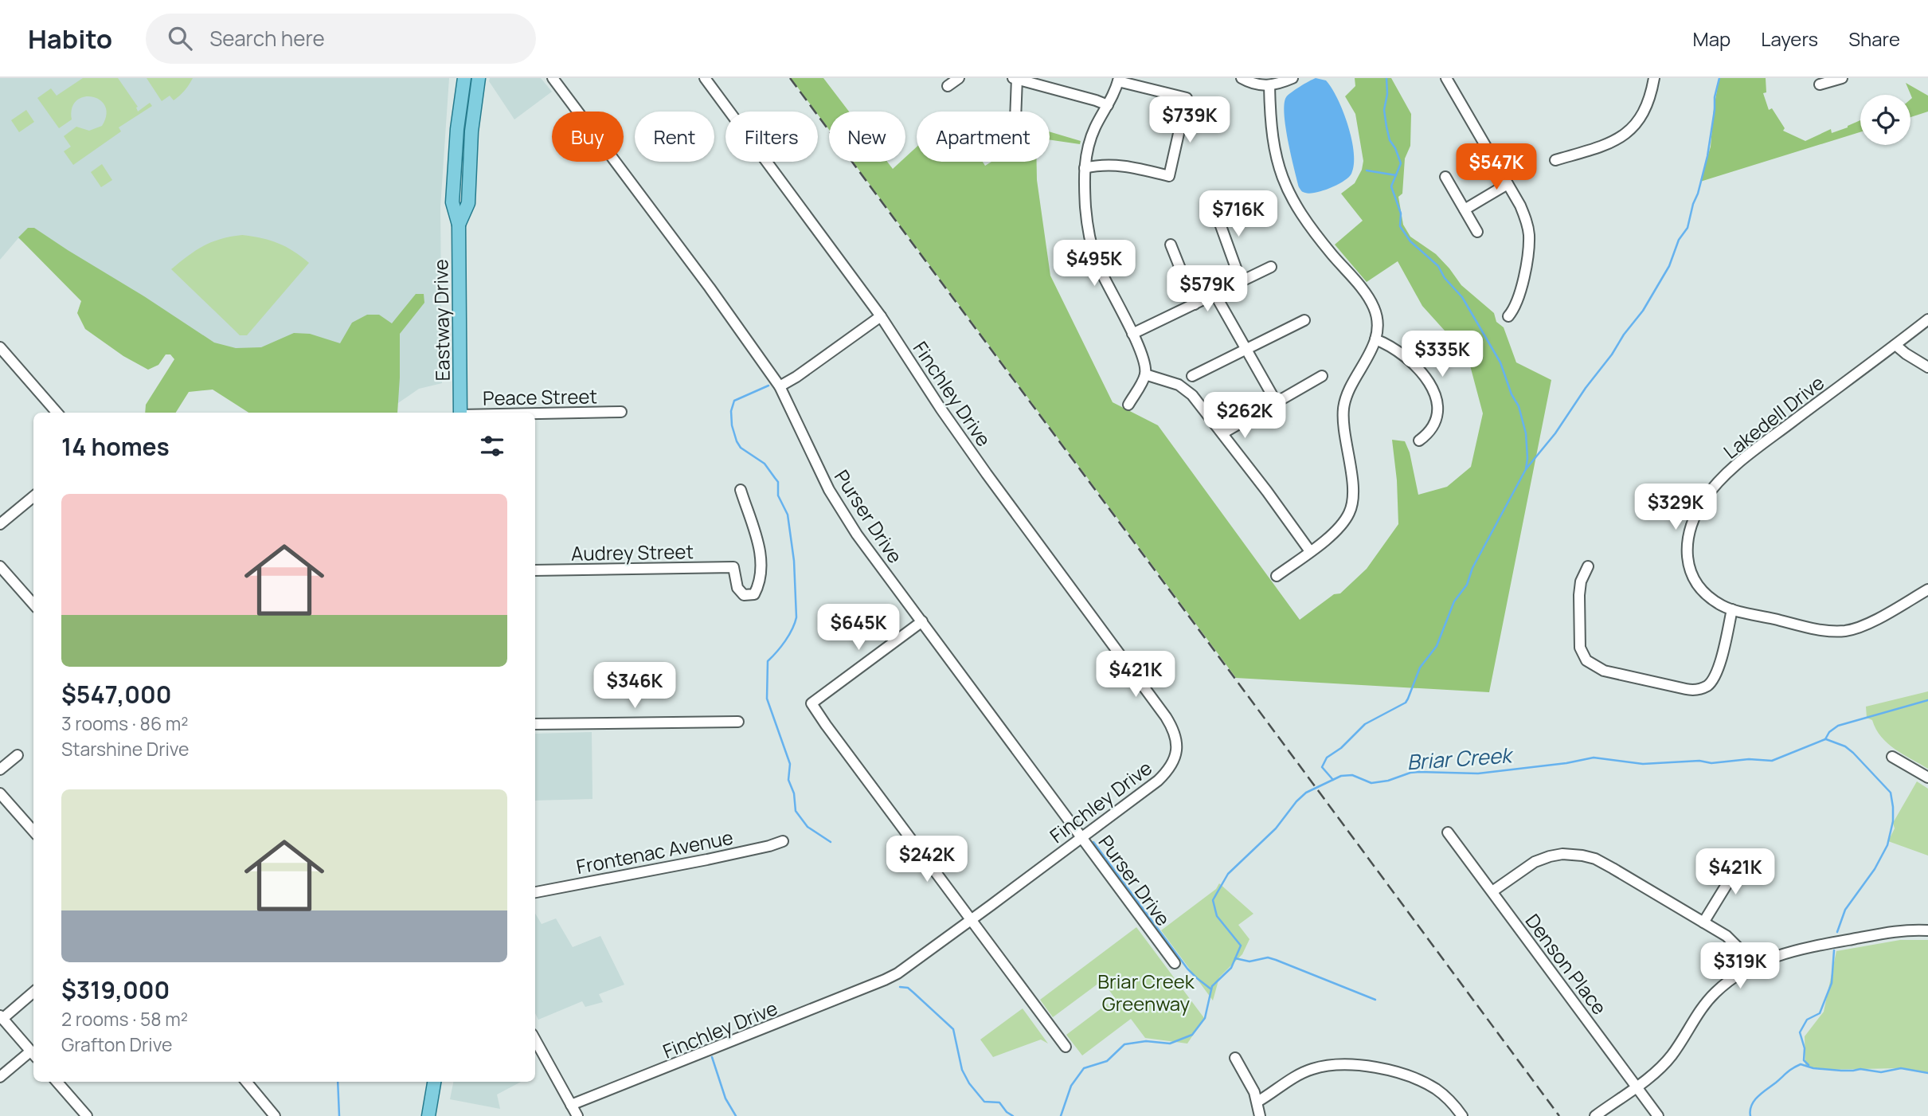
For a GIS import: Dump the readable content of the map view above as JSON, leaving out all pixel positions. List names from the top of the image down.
{
  "streets": {
    "main road": ["Eastway Drive"],
    "street": [
      "Finchley Drive",
      "Peace Street",
      "Lakedell Drive",
      "Purser Drive",
      "Audrey Street",
      "Frontenac Avenue",
      "Denson Place"
    ]
  },
  "crossings": [
    ["Finchley Drive", "Purser Drive"]
  ],
  "water": ["Briar Creek"],
  "parks": ["Briar Creek Greenway"],
  "page": {
    "header": "Habito",
    "search": "Search here",
    "nav": ["Map", "Layers", "Share"],
    "price": [
      "$739K",
      "$547K",
      "$716K",
      "$495K",
      "$579K",
      "$335K",
      "$262K",
      "$329K",
      "$645K",
      "$421K",
      "$346K",
      "$242K",
      "$421K",
      "$319K"
    ],
    "chip": [
      "Buy",
      "Rent",
      "Filters",
      "New",
      "Apartment"
    ],
    "heading": "14 homes",
    "list": [
      {
        "name": "$547,000",
        "note": "3 rooms · 86 m² · Starshine Drive"
      },
      {
        "name": "$319,000",
        "note": "2 rooms · 58 m² · Grafton Drive"
      }
    ]
  }
}
